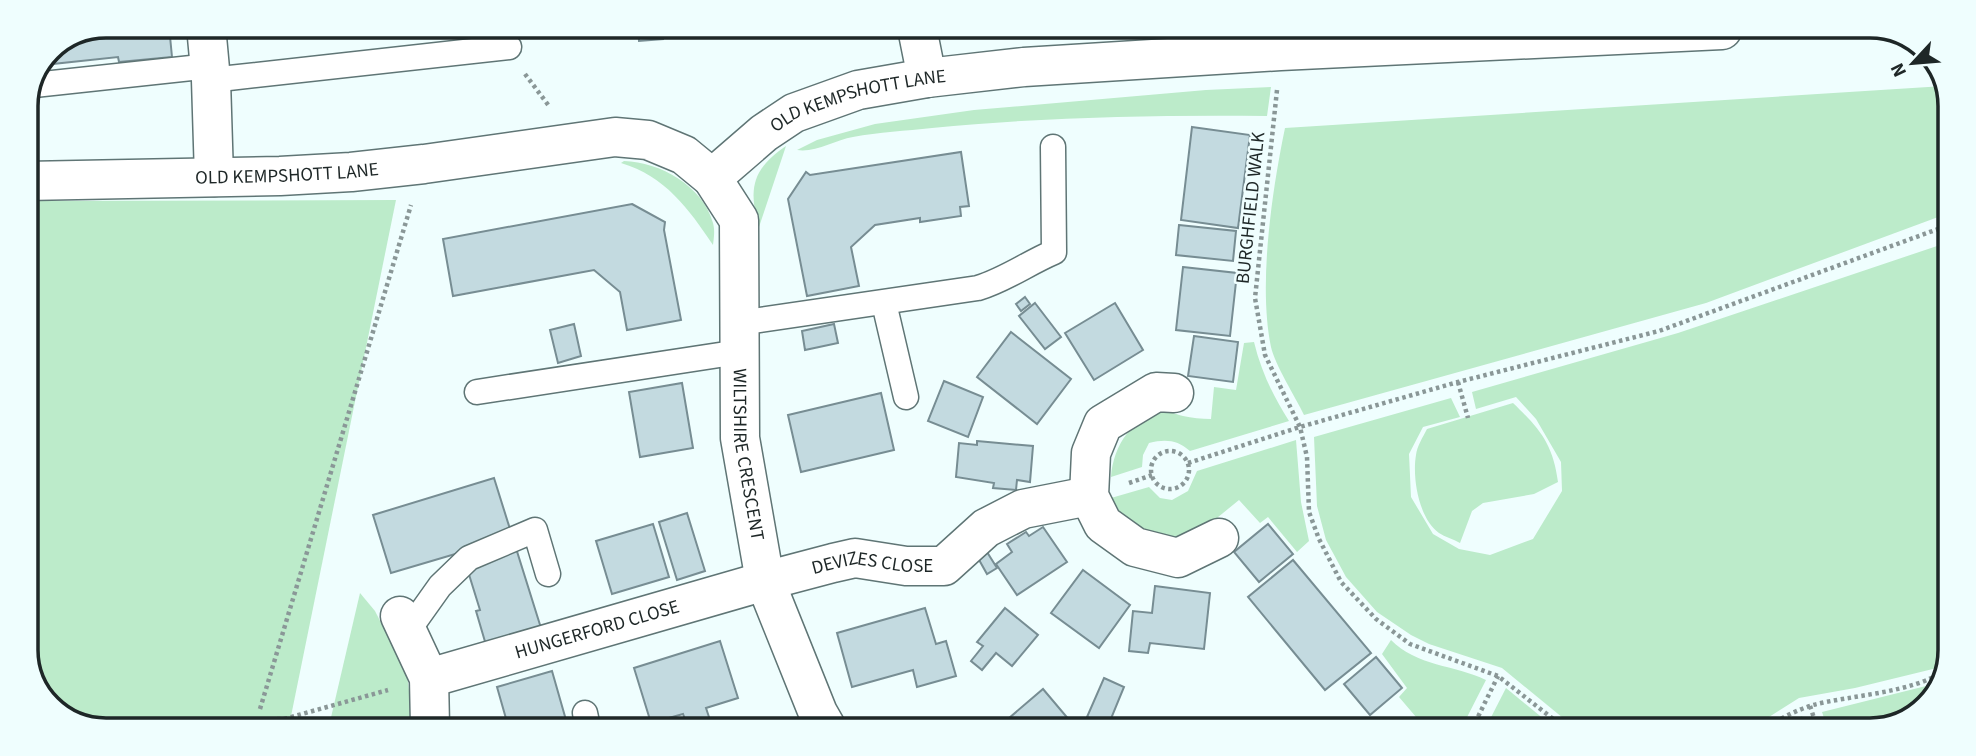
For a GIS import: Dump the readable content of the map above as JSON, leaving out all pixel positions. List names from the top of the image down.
{
  "streets": {
    "street": [
      "OLD KEMPSHOTT LANE",
      "WILTSHIRE CRESCENT",
      "DEVIZES CLOSE",
      "HUNGERFORD CLOSE"
    ],
    "path": ["BURGHFIELD WALK"]
  },
  "crossings": [
    ["OLD KEMPSHOTT LANE", "BURGHFIELD WALK"],
    ["OLD KEMPSHOTT LANE", "WILTSHIRE CRESCENT"],
    ["WILTSHIRE CRESCENT", "DEVIZES CLOSE"],
    ["WILTSHIRE CRESCENT", "HUNGERFORD CLOSE"],
    ["DEVIZES CLOSE", "HUNGERFORD CLOSE"]
  ],
  "north": "bottom left"
}
